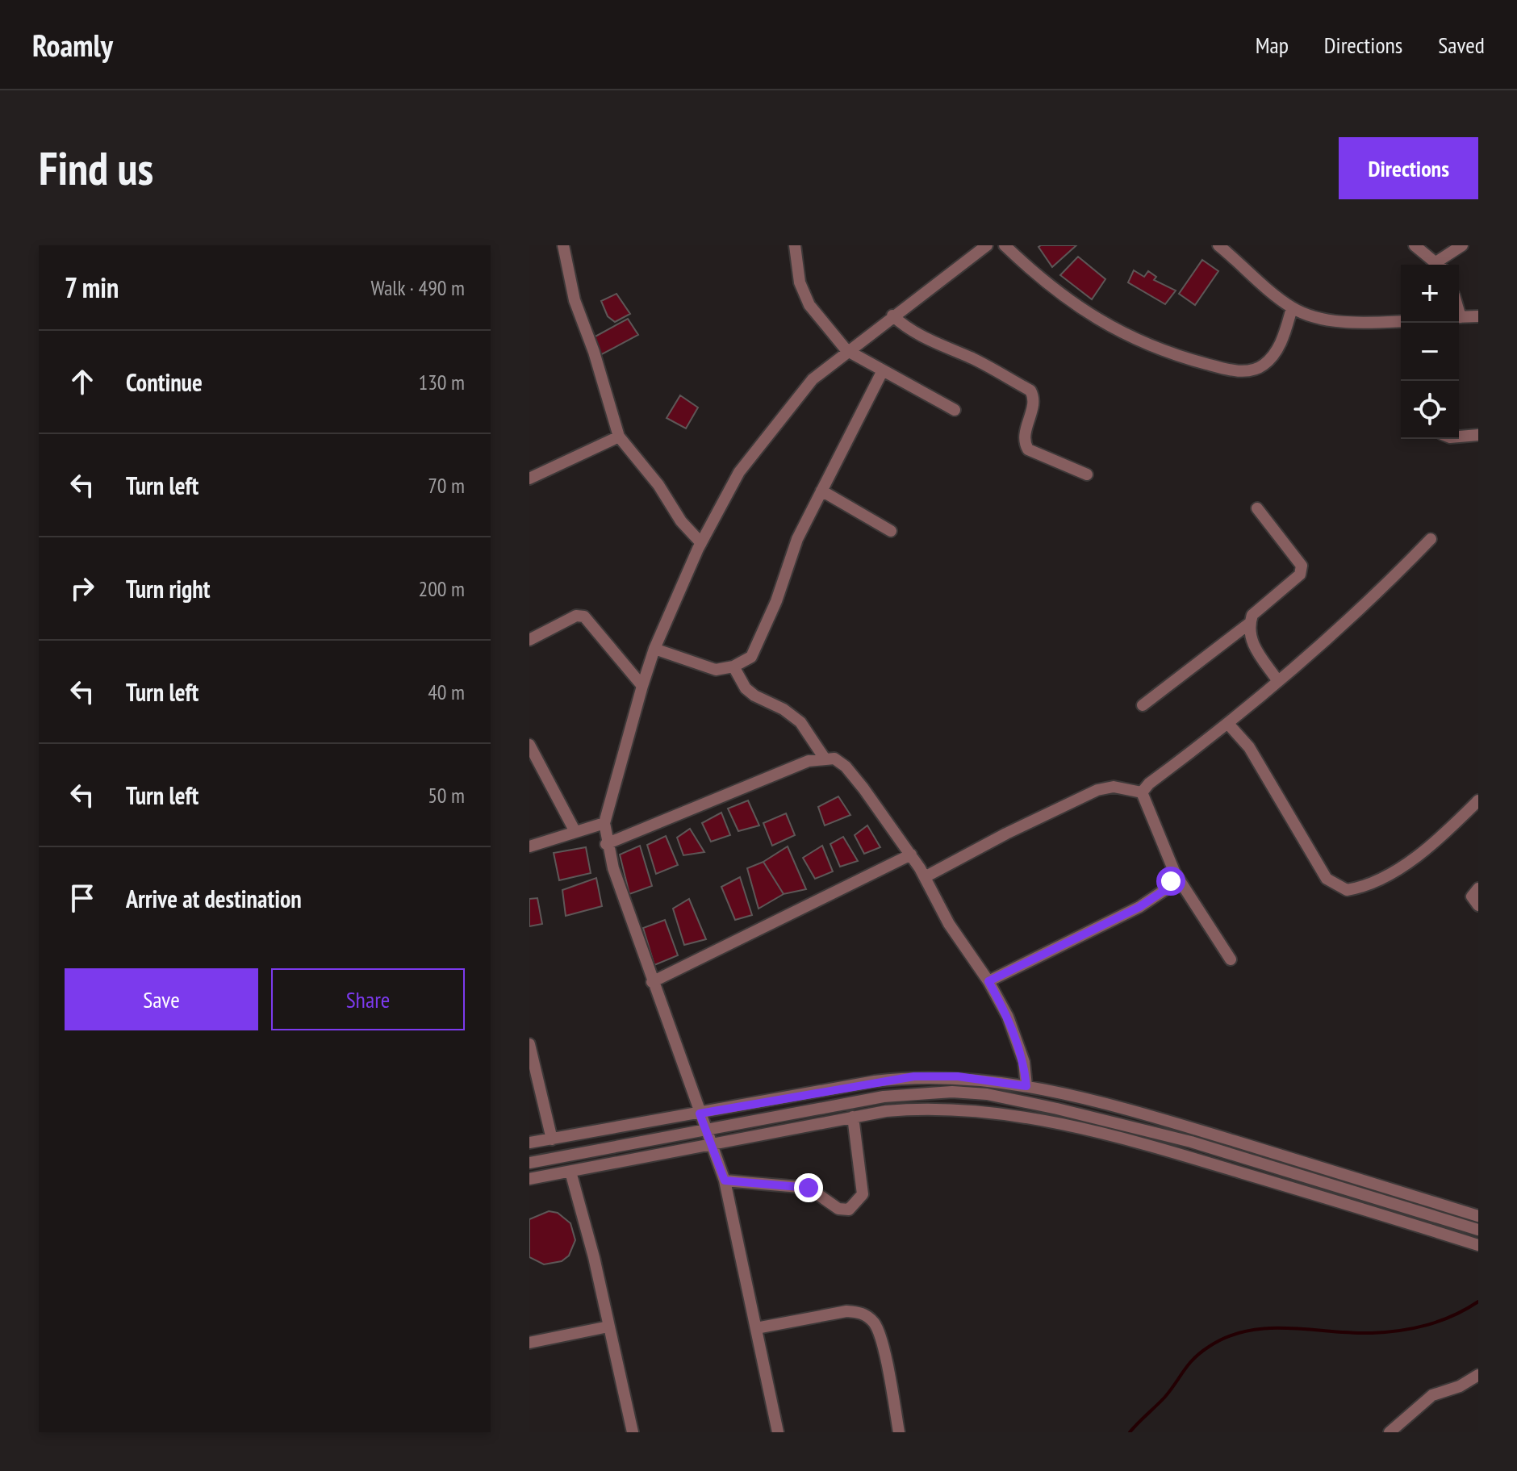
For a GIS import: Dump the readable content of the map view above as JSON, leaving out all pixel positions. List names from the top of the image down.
{
  "page": {
    "header": "Roamly",
    "nav": ["Map", "Directions", "Saved"],
    "buttons": [
      "Directions",
      ["Save", "Share"]
    ],
    "title": "Find us",
    "heading": ["7 min", "Walk · 490 m"],
    "map_buttons": ["+", "−"],
    "list": [
      ["Continue", "130 m"],
      ["Turn left", "70 m"],
      ["Turn right", "200 m"],
      ["Turn left", "40 m"],
      ["Turn left", "50 m"],
      "Arrive at destination"
    ]
  }
}
